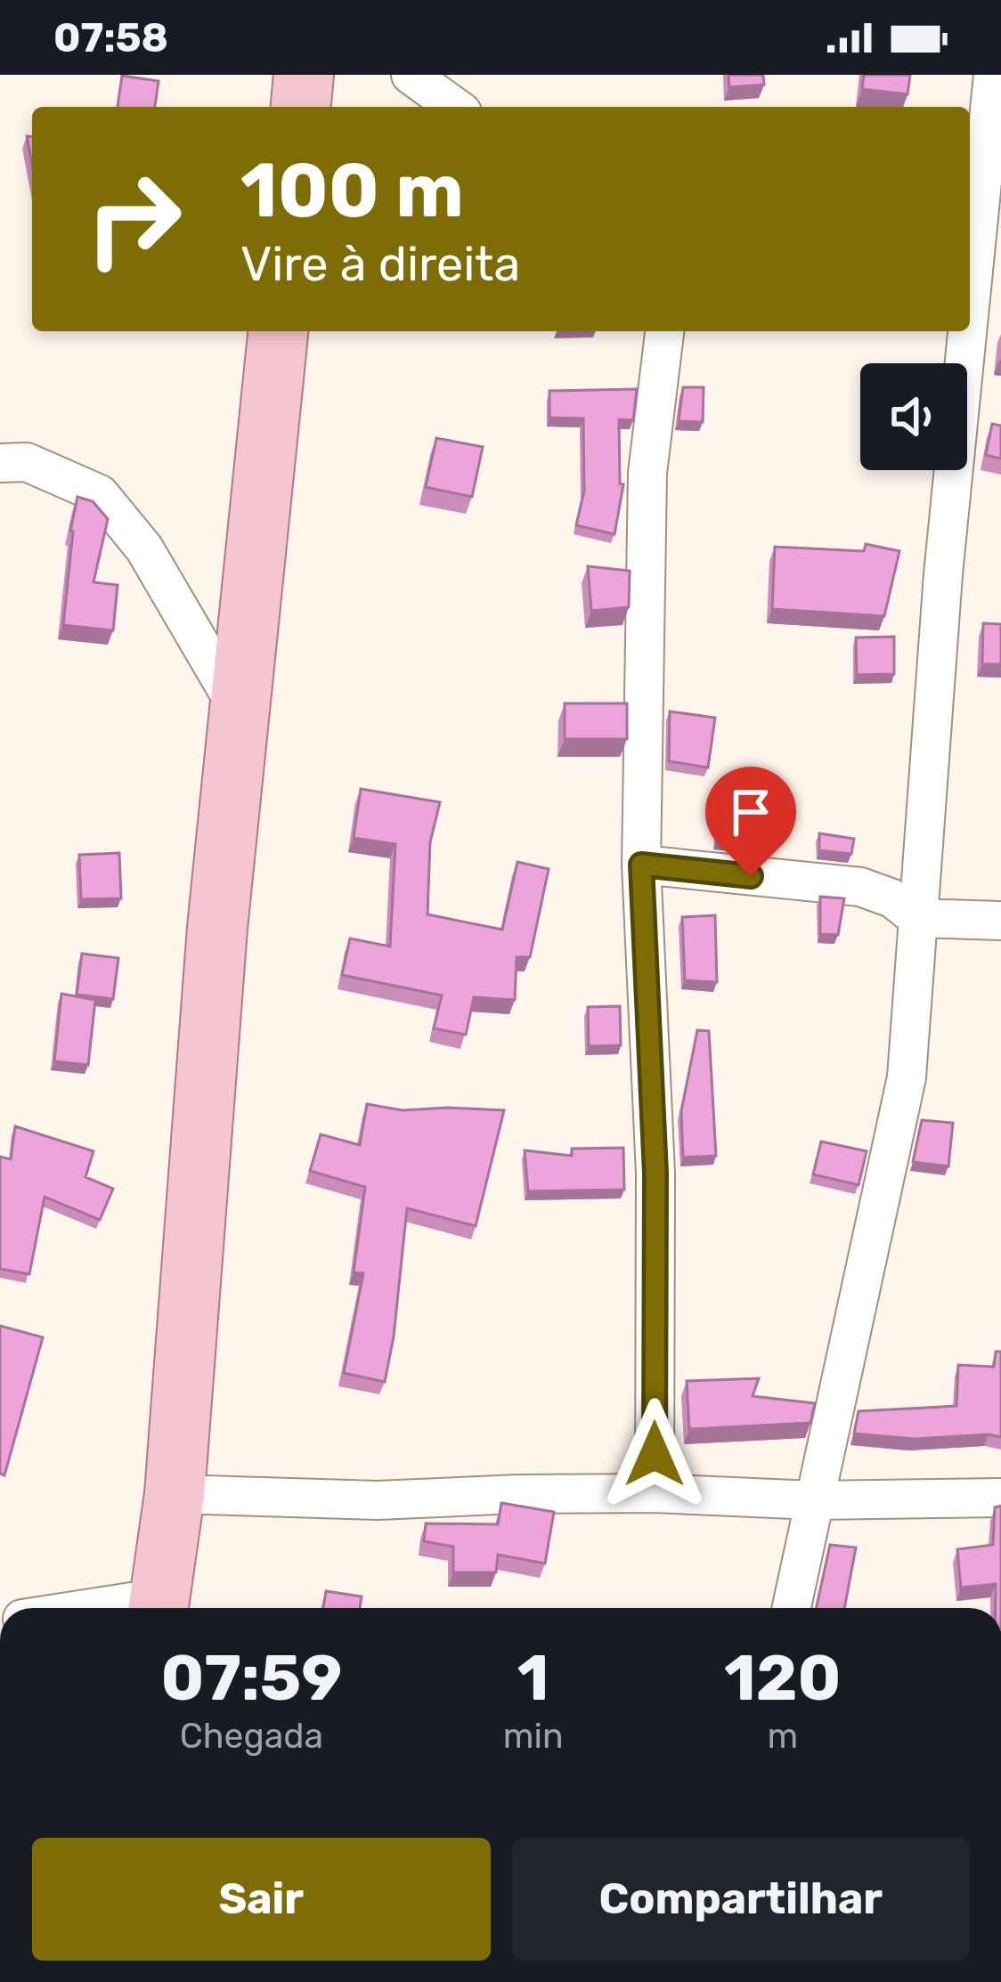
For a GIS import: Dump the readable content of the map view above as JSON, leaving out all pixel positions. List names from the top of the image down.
{
  "page": {
    "status": "07:58",
    "turn": ["100 m", "Vire à direita"],
    "eta": [
      "07:59",
      "Chegada",
      "1",
      "min",
      "120",
      "m"
    ],
    "buttons": ["Sair", "Compartilhar"]
  }
}
